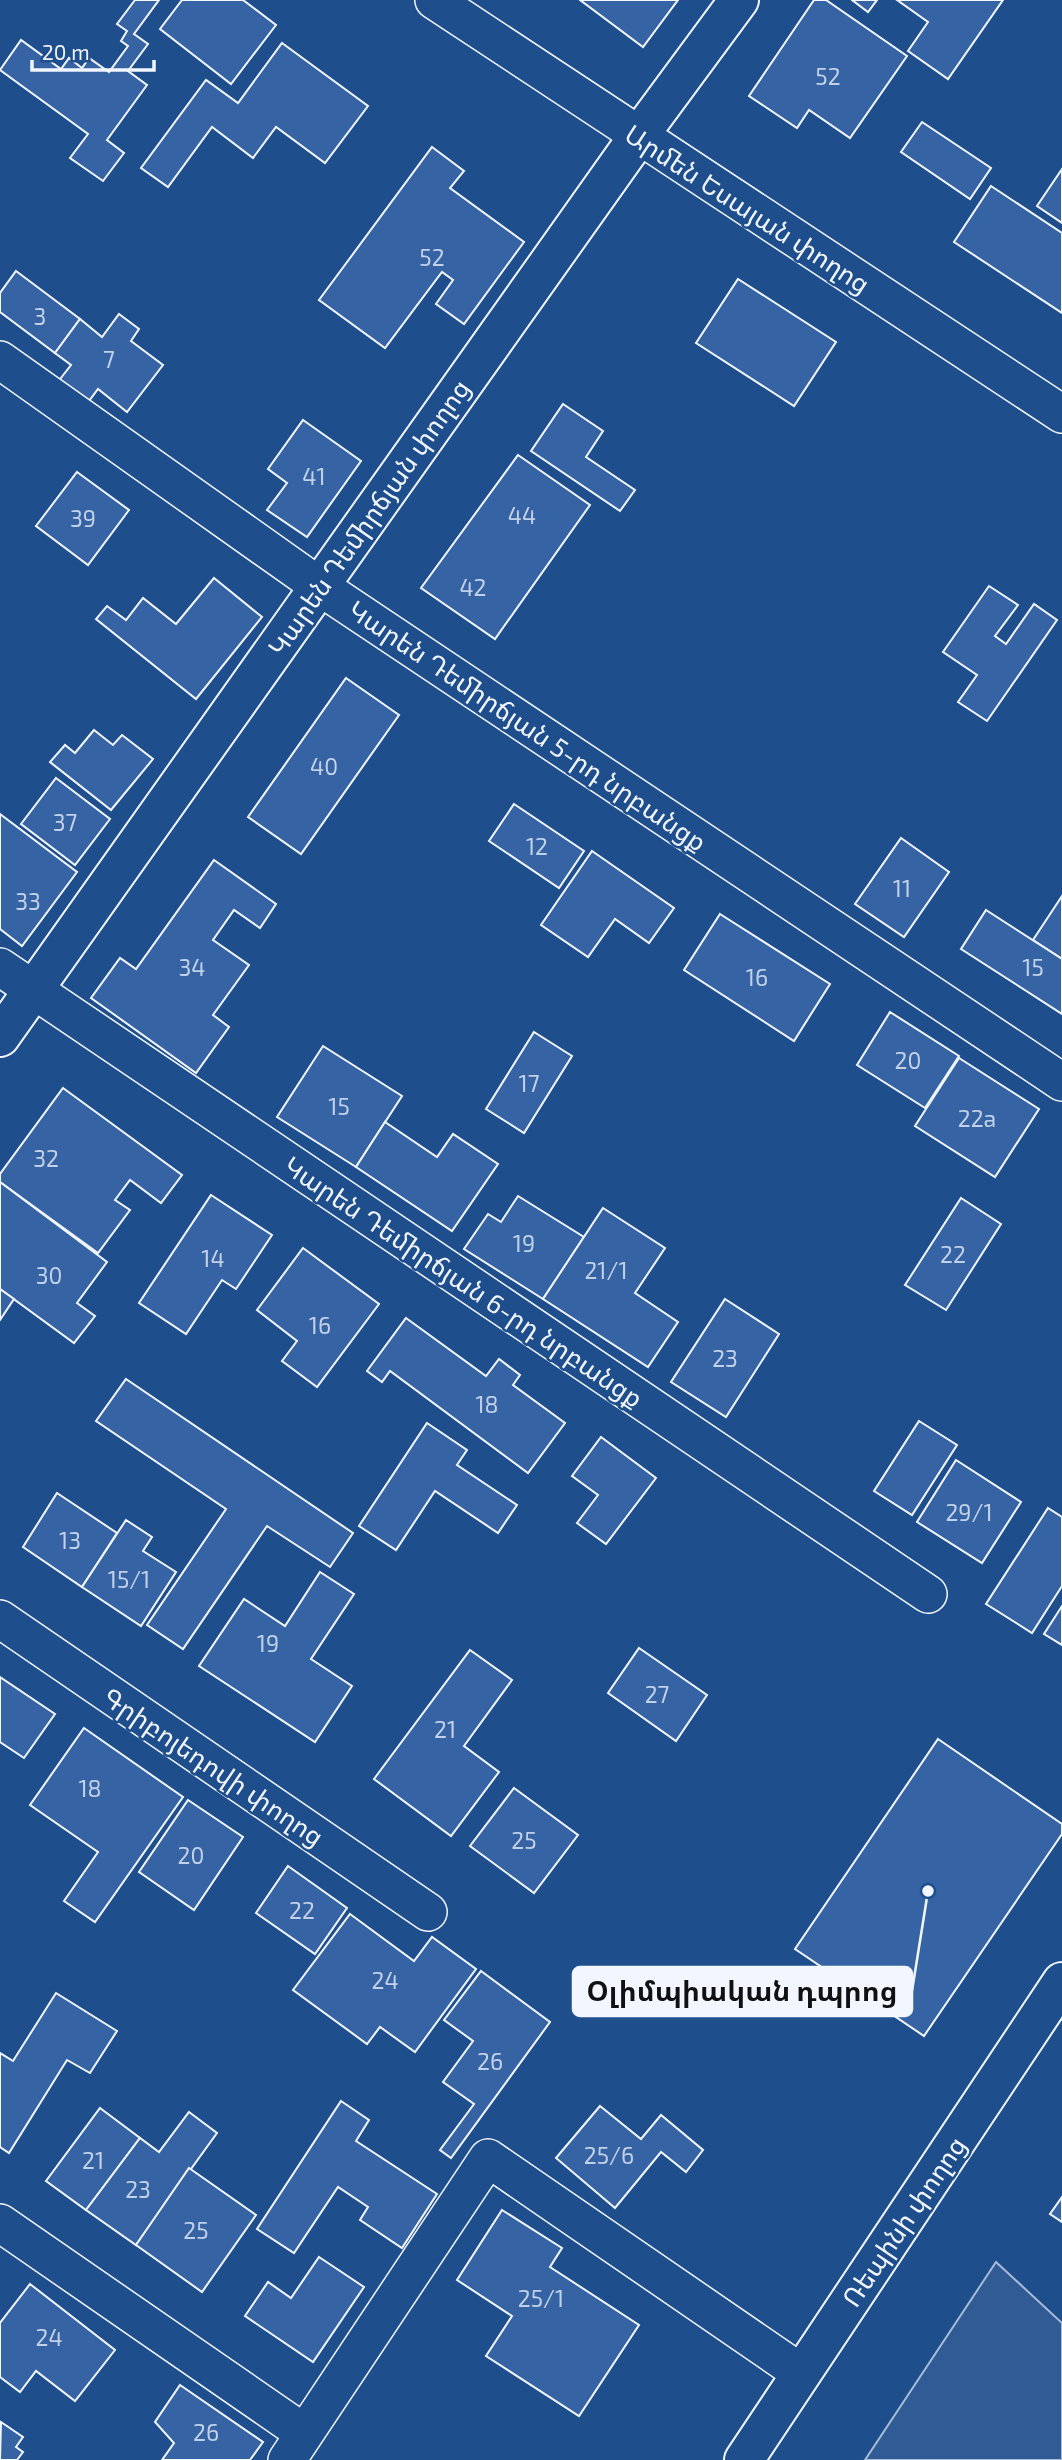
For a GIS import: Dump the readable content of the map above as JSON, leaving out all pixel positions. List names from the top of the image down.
{
  "streets": {
    "street": [
      "Արմեն Եսայան փողոց",
      "Կարեն Դեմիրճյան փողոց",
      "Կարեն Դեմիրճյան 5-րդ նրբանցք",
      "Կարեն Դեմիրճյան 6-րդ նրբանցք",
      "Գրիբոյեդովի փողոց",
      "Ռեպինի փողոց"
    ]
  },
  "crossings": [
    ["Արմեն Եսայան փողոց", "Կարեն Դեմիրճյան փողոց"],
    ["Կարեն Դեմիրճյան փողոց", "Կարեն Դեմիրճյան 5-րդ նրբանցք"],
    ["Կարեն Դեմիրճյան փողոց", "Կարեն Դեմիրճյան 6-րդ նրբանցք"]
  ],
  "places": ["Օլիմպիական դպրոց"],
  "house_numbers": [
    "52",
    "52",
    "3",
    "7",
    "41",
    "44",
    "39",
    "42",
    "40",
    "37",
    "12",
    "11",
    "33",
    "34",
    "15",
    "16",
    "20",
    "17",
    "15",
    "22a",
    "32",
    "19",
    "22",
    "14",
    "21/1",
    "30",
    "16",
    "23",
    "18",
    "29/1",
    "13",
    "15/1",
    "19",
    "27",
    "21",
    "18",
    "25",
    "20",
    "22",
    "24",
    "26",
    "25/6",
    "21",
    "23",
    "25",
    "25/1",
    "24",
    "26"
  ],
  "scale_bar": "20 m"
}
